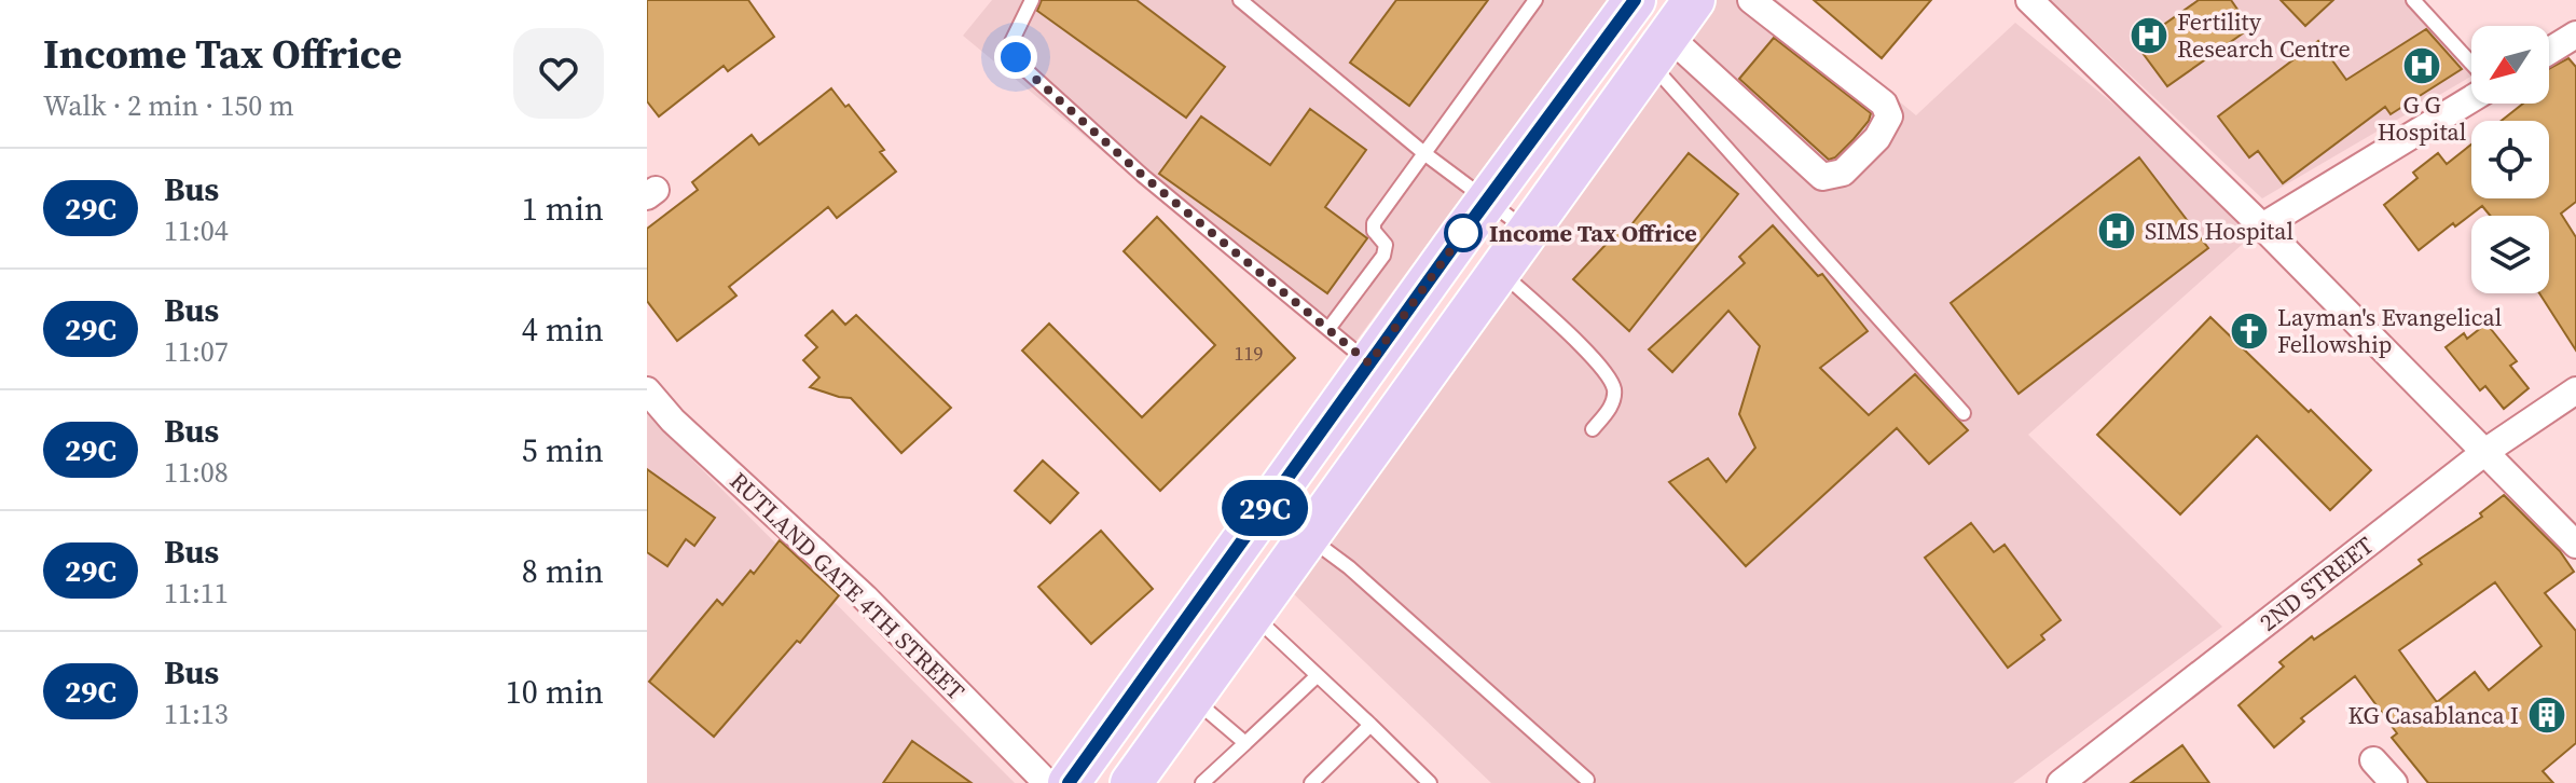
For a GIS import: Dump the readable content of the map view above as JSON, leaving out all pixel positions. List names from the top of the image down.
{
  "streets": {
    "street": ["2ND STREET", "RUTLAND GATE 4TH STREET"]
  },
  "places": {
    "hospital": ["Fertility Research Centre", "G G Hospital", "SIMS Hospital"],
    "other": ["Income Tax Offrice"],
    "church": ["Layman's Evangelical Fellowship"],
    "building": ["KG Casablanca I"]
  },
  "lines": ["bus line 29C"],
  "house_numbers": ["119"],
  "north": "bottom left",
  "page": {
    "heading": ["Income Tax Offrice", "Walk · 2 min · 150 m"],
    "on_map": "29C",
    "list": [
      {
        "mark": "29C",
        "name": "Bus",
        "note": "11:04",
        "value": "1 min"
      },
      {
        "mark": "29C",
        "name": "Bus",
        "note": "11:07",
        "value": "4 min"
      },
      {
        "mark": "29C",
        "name": "Bus",
        "note": "11:08",
        "value": "5 min"
      },
      {
        "mark": "29C",
        "name": "Bus",
        "note": "11:11",
        "value": "8 min"
      },
      {
        "mark": "29C",
        "name": "Bus",
        "note": "11:13",
        "value": "10 min"
      }
    ]
  }
}
